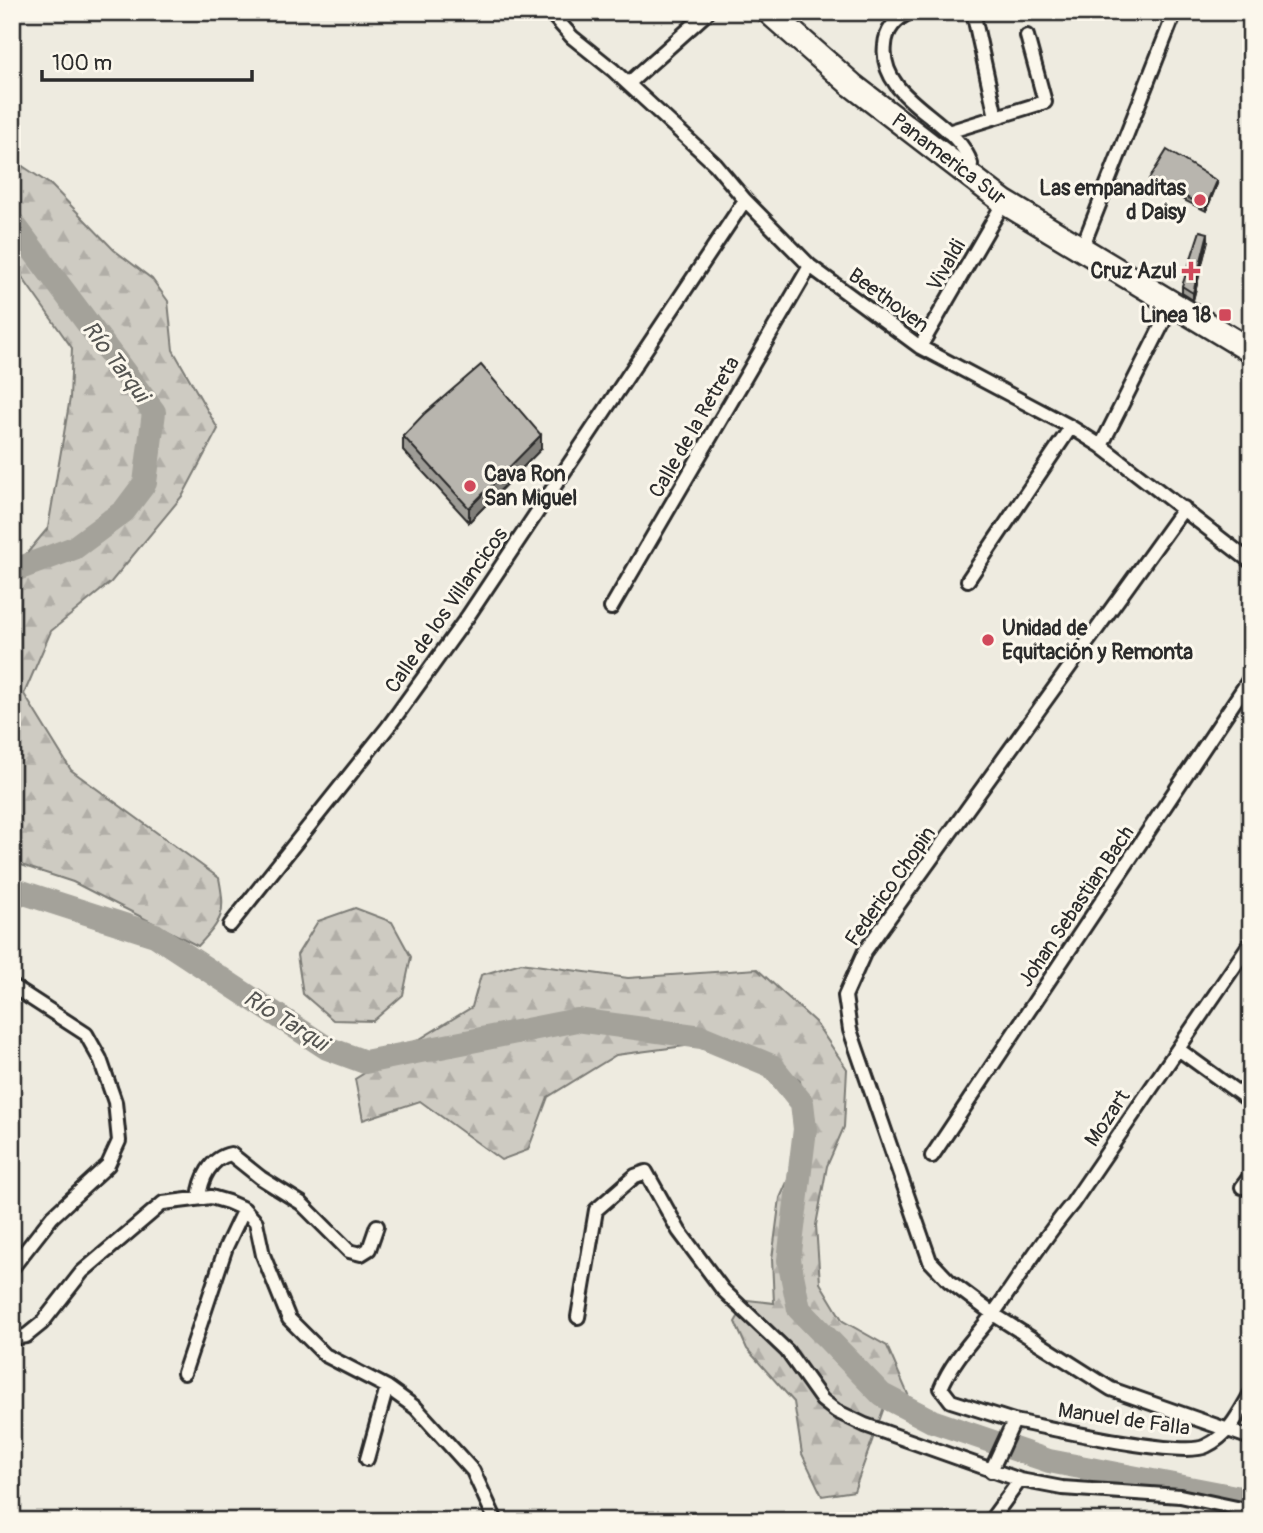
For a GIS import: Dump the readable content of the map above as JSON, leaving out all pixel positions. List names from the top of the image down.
{
  "streets": {
    "highway": ["Panamerica Sur"],
    "street": [
      "Vivaldi",
      "Beethoven",
      "Calle de la Retreta",
      "Calle de los Villancicos",
      "Federico Chopin",
      "Johan Sebastian Bach",
      "Mozart",
      "Manuel de Falla"
    ]
  },
  "crossings": [
    ["Panamerica Sur", "Vivaldi"],
    ["Vivaldi", "Beethoven"],
    ["Beethoven", "Calle de la Retreta"],
    ["Beethoven", "Calle de los Villancicos"],
    ["Beethoven", "Federico Chopin"],
    ["Federico Chopin", "Mozart"],
    ["Federico Chopin", "Manuel de Falla"],
    ["Mozart", "Manuel de Falla"]
  ],
  "water": ["Río Tarqui"],
  "places": {
    "other": ["Las empanaditas d Daisy", "Cava Ron San Miguel", "Unidad de Equitación y Remonta"],
    "health": ["Cruz Azul"],
    "transit": ["Linea 18"]
  },
  "scale_bar": "100 m"
}
